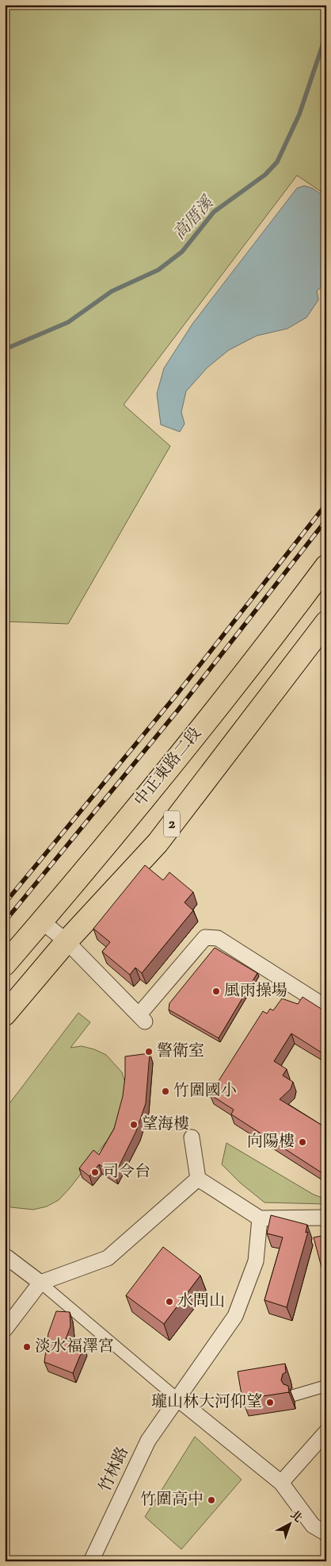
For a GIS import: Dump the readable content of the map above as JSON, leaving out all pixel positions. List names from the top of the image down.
{
  "streets": {
    "main road": ["中正東路二段", "2"],
    "street": ["竹林路"]
  },
  "water": ["高厝溪"],
  "places": [
    "風雨操場",
    "警衛室",
    "竹圍國小",
    "望海樓",
    "向陽樓",
    "司令台",
    "水問山",
    "淡水福澤宮",
    "瓏山林大河仰望",
    "竹圍高中"
  ],
  "north": "top right"
}
